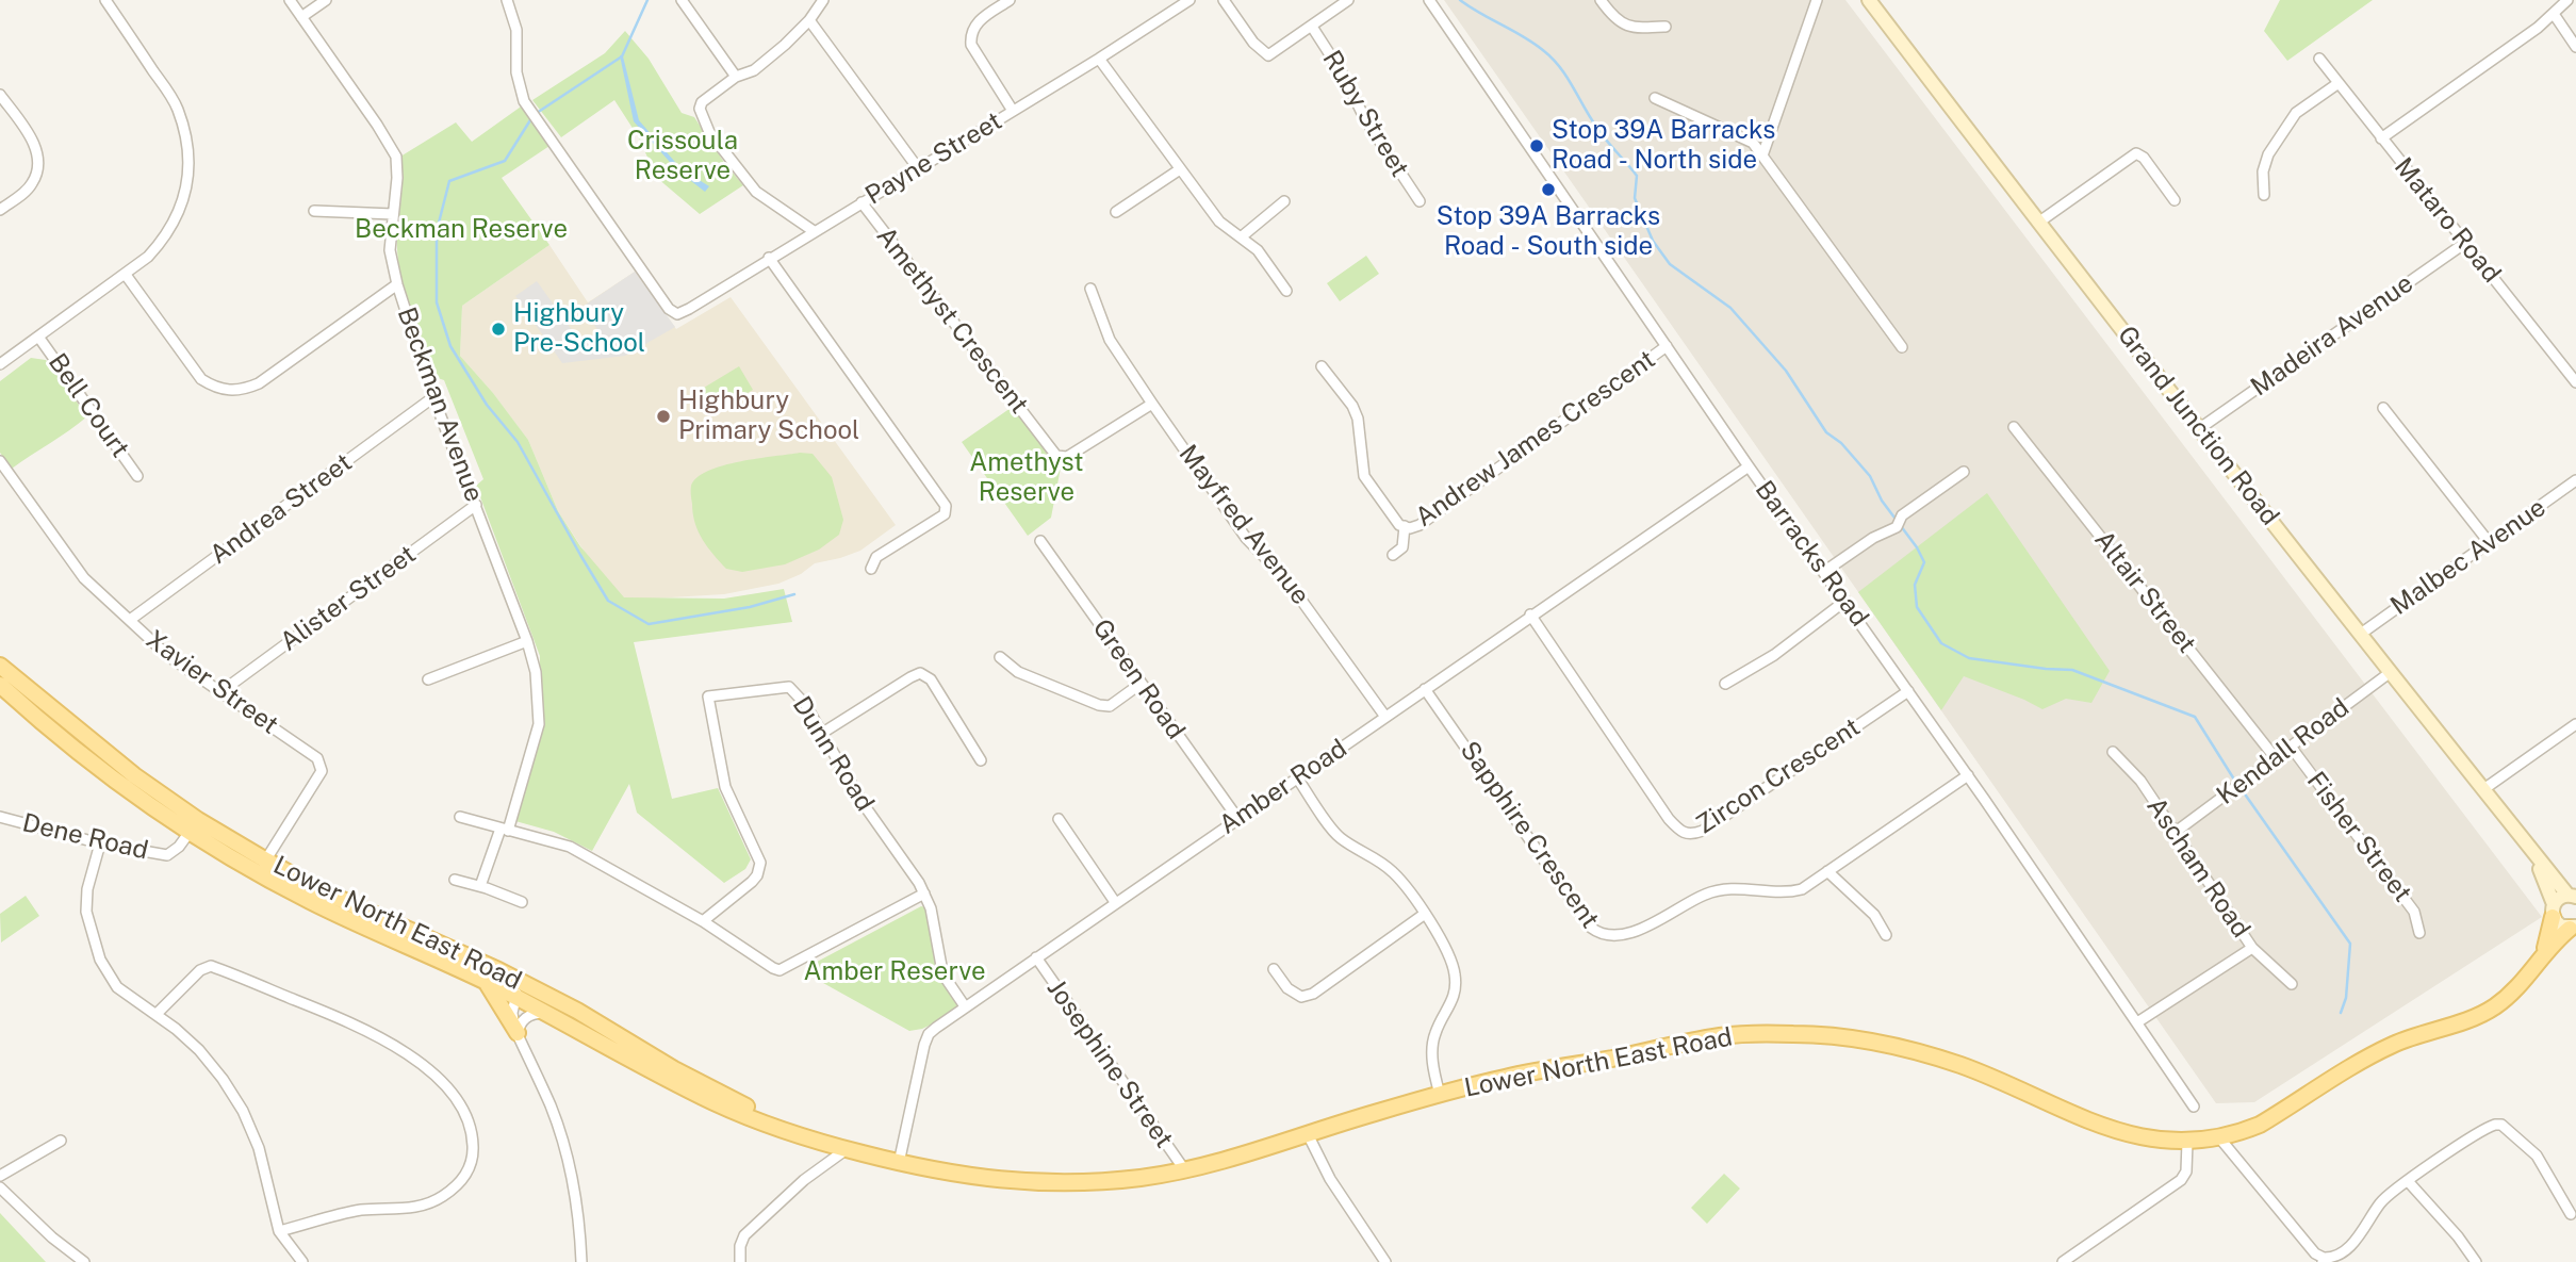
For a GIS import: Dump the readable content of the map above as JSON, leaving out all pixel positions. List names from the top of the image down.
{
  "streets": {
    "main road": ["Grand Junction Road", "Lower North East Road"],
    "street": [
      "Ruby Street",
      "Payne Street",
      "Mataro Road",
      "Amethyst Crescent",
      "Madeira Avenue",
      "Beckman Avenue",
      "Bell Court",
      "Andrew James Crescent",
      "Andrea Street",
      "Mayfred Avenue",
      "Barracks Road",
      "Malbec Avenue",
      "Altair Street",
      "Alister Street",
      "Green Road",
      "Xavier Street",
      "Kendall Road",
      "Dunn Road",
      "Zircon Crescent",
      "Amber Road",
      "Sapphire Crescent",
      "Dene Road",
      "Fisher Street",
      "Ascham Road",
      "Josephine Street"
    ]
  },
  "crossings": [
    ["Payne Street", "Amethyst Crescent"],
    ["Mataro Road", "Madeira Avenue"],
    ["Amethyst Crescent", "Mayfred Avenue"],
    ["Madeira Avenue", "Grand Junction Road"],
    ["Beckman Avenue", "Andrea Street"],
    ["Beckman Avenue", "Alister Street"],
    ["Grand Junction Road", "Malbec Avenue"],
    ["Grand Junction Road", "Kendall Road"],
    ["Grand Junction Road", "Lower North East Road"],
    ["Andrew James Crescent", "Barracks Road"],
    ["Andrea Street", "Xavier Street"],
    ["Mayfred Avenue", "Amber Road"],
    ["Barracks Road", "Zircon Crescent"],
    ["Barracks Road", "Amber Road"],
    ["Barracks Road", "Sapphire Crescent"],
    ["Barracks Road", "Ascham Road"],
    ["Altair Street", "Kendall Road"],
    ["Alister Street", "Xavier Street"],
    ["Green Road", "Amber Road"],
    ["Xavier Street", "Lower North East Road"],
    ["Kendall Road", "Fisher Street"],
    ["Kendall Road", "Ascham Road"],
    ["Dunn Road", "Amber Road"],
    ["Zircon Crescent", "Amber Road"],
    ["Amber Road", "Sapphire Crescent"],
    ["Amber Road", "Lower North East Road"],
    ["Amber Road", "Josephine Street"],
    ["Dene Road", "Lower North East Road"],
    ["Lower North East Road", "Josephine Street"]
  ],
  "parks": [
    "Crissoula Reserve",
    "Beckman Reserve",
    "Amethyst Reserve",
    "Amber Reserve"
  ],
  "places": [
    "Stop 39A Barracks Road - North side",
    "Stop 39A Barracks Road - South side",
    "Highbury Pre-School",
    "Highbury Primary School"
  ]
}
